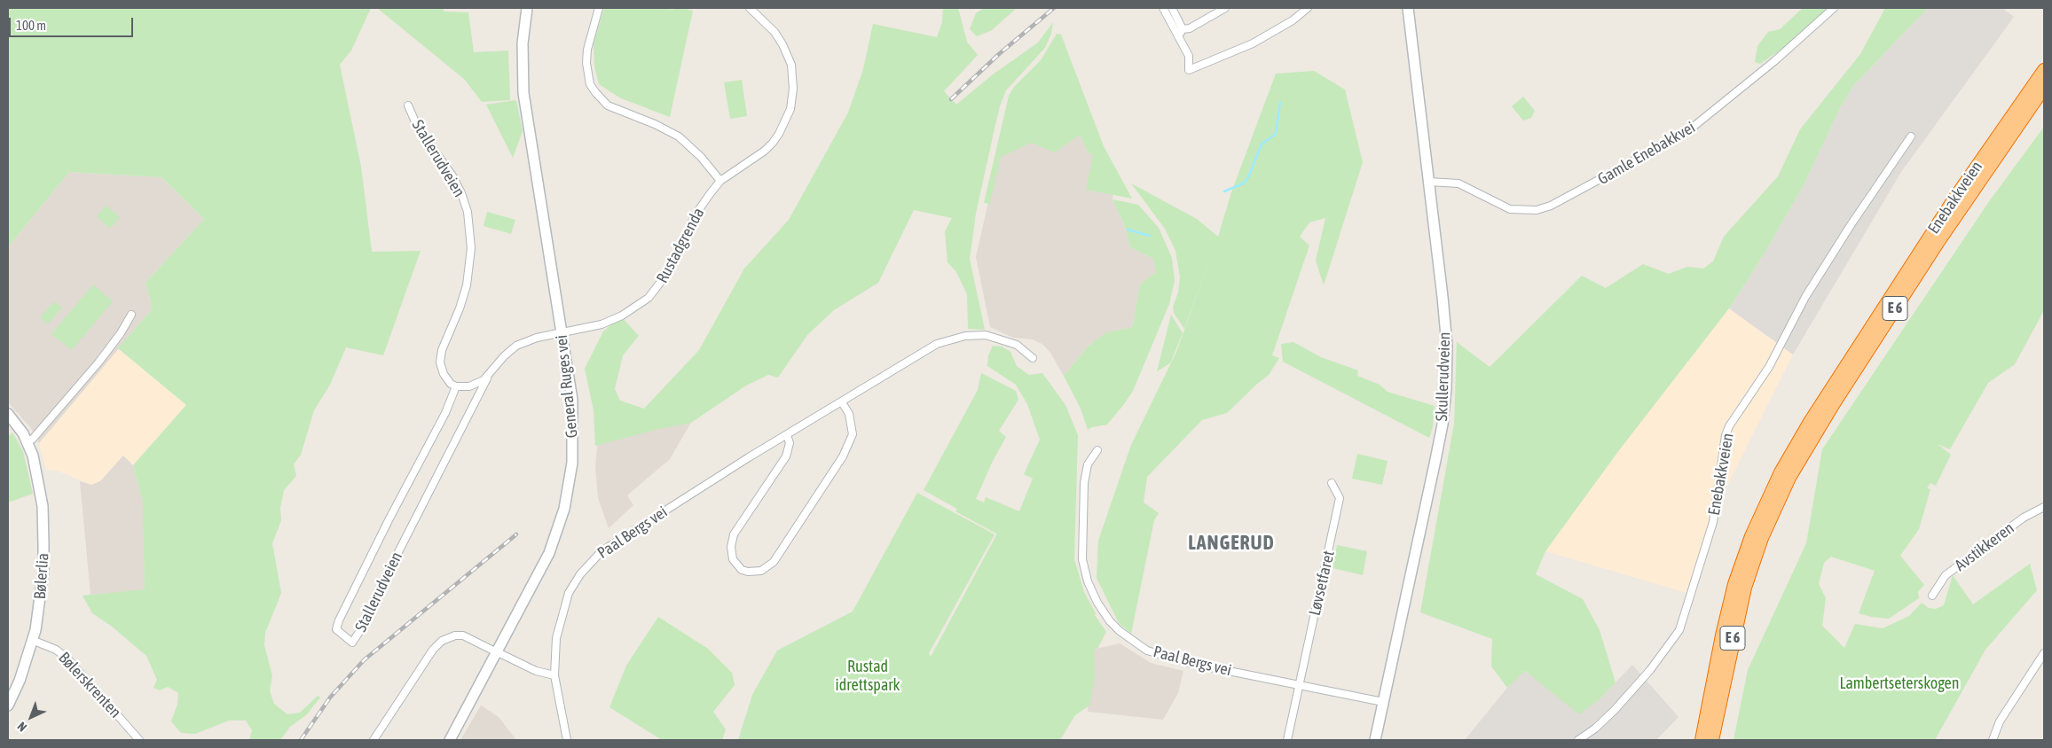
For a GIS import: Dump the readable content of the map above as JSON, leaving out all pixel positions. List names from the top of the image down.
{
  "streets": {
    "highway": ["Enebakkveien", "E 6"],
    "main road": ["Skullerudveien", "General Ruges vei", "Bølerlia"],
    "street": [
      "Gamle Enebakkvei",
      "Stallerudveien",
      "Rustadgrenda",
      "Paal Bergs vei",
      "Avstikkeren",
      "Løvsetfaret",
      "Bølerskrenten"
    ]
  },
  "crossings": [
    ["Gamle Enebakkvei", "Skullerudveien"],
    ["Stallerudveien", "Rustadgrenda"],
    ["Stallerudveien", "General Ruges vei"],
    ["Rustadgrenda", "General Ruges vei"],
    ["Skullerudveien", "Paal Bergs vei"],
    ["Paal Bergs vei", "Løvsetfaret"],
    ["Bølerlia", "Bølerskrenten"]
  ],
  "districts": ["LANGERUD"],
  "parks": ["Rustad idrettspark", "Lambertseterskogen"],
  "scale_bar": "100 m",
  "north": "bottom left"
}
